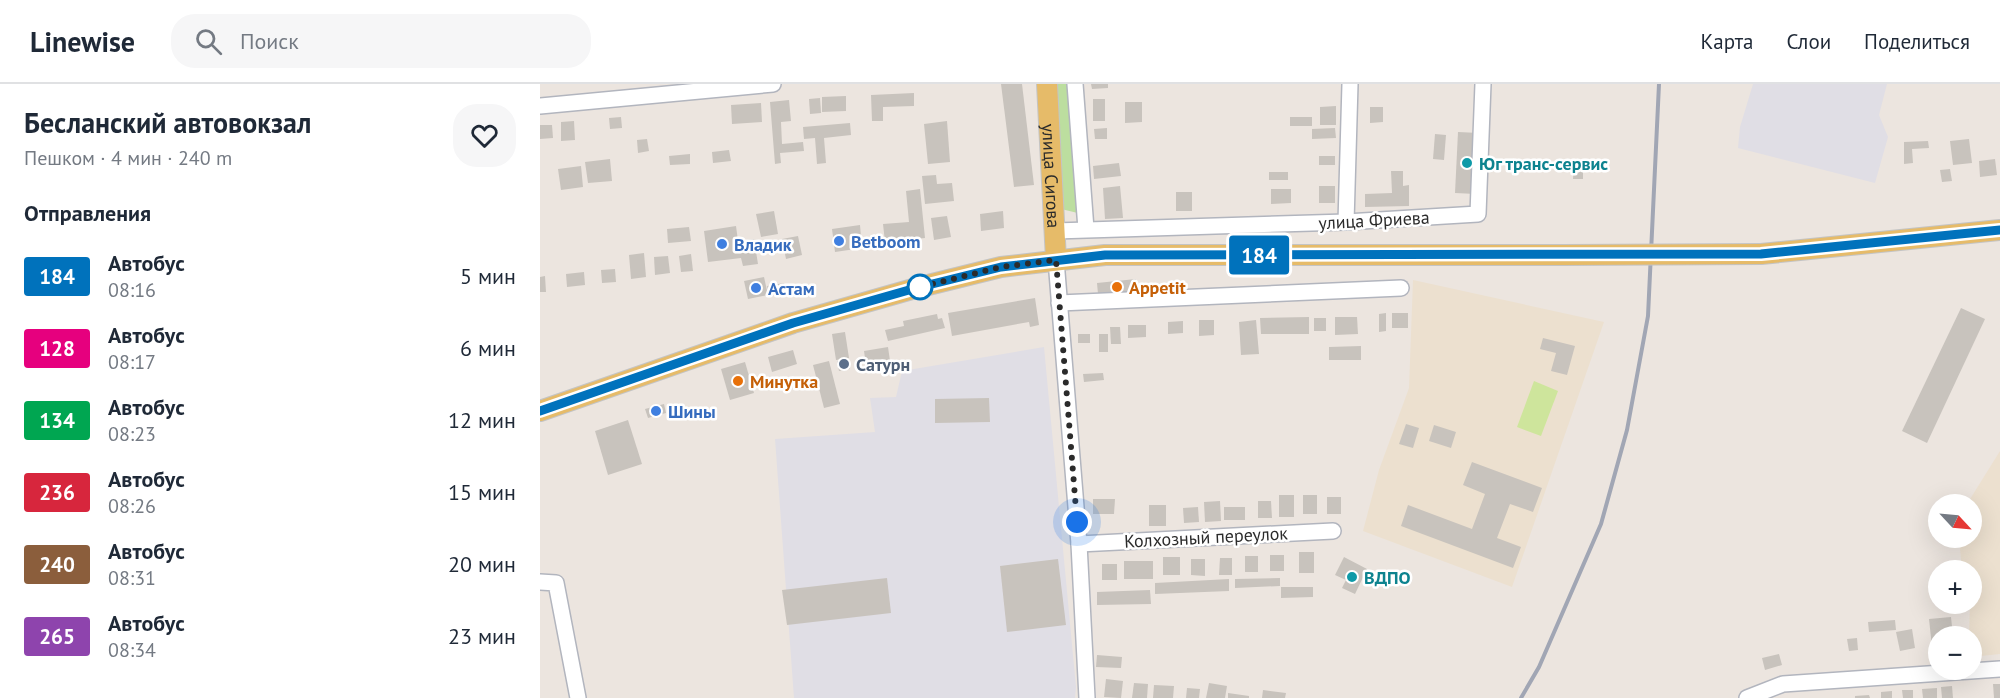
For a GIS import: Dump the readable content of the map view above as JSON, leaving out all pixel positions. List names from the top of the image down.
{
  "streets": {
    "main road": ["улица Сигова"],
    "street": ["улица Фриева", "Колхозный переулок"]
  },
  "crossings": [
    ["улица Сигова", "улица Фриева"],
    ["улица Сигова", "Колхозный переулок"]
  ],
  "places": [
    "Юг транс-сервис",
    "Betboom",
    "Владик",
    "Appetit",
    "Астам",
    "Сатурн",
    "Минутка",
    "Шины",
    "ВДПО"
  ],
  "lines": ["bus line 184"],
  "north": "bottom right",
  "page": {
    "header": "Linewise",
    "search": "Поиск",
    "nav": ["Карта", "Слои", "Поделиться"],
    "heading": [
      ["Бесланский автовокзал", "Пешком · 4 мин · 240 m"],
      "Отправления"
    ],
    "on_map": "184",
    "list": [
      {
        "mark": "184",
        "name": "Автобус",
        "note": "08:16",
        "value": "5 мин"
      },
      {
        "mark": "128",
        "name": "Автобус",
        "note": "08:17",
        "value": "6 мин"
      },
      {
        "mark": "134",
        "name": "Автобус",
        "note": "08:23",
        "value": "12 мин"
      },
      {
        "mark": "236",
        "name": "Автобус",
        "note": "08:26",
        "value": "15 мин"
      },
      {
        "mark": "240",
        "name": "Автобус",
        "note": "08:31",
        "value": "20 мин"
      },
      {
        "mark": "265",
        "name": "Автобус",
        "note": "08:34",
        "value": "23 мин"
      }
    ],
    "map_buttons": ["+", "−"]
  }
}
